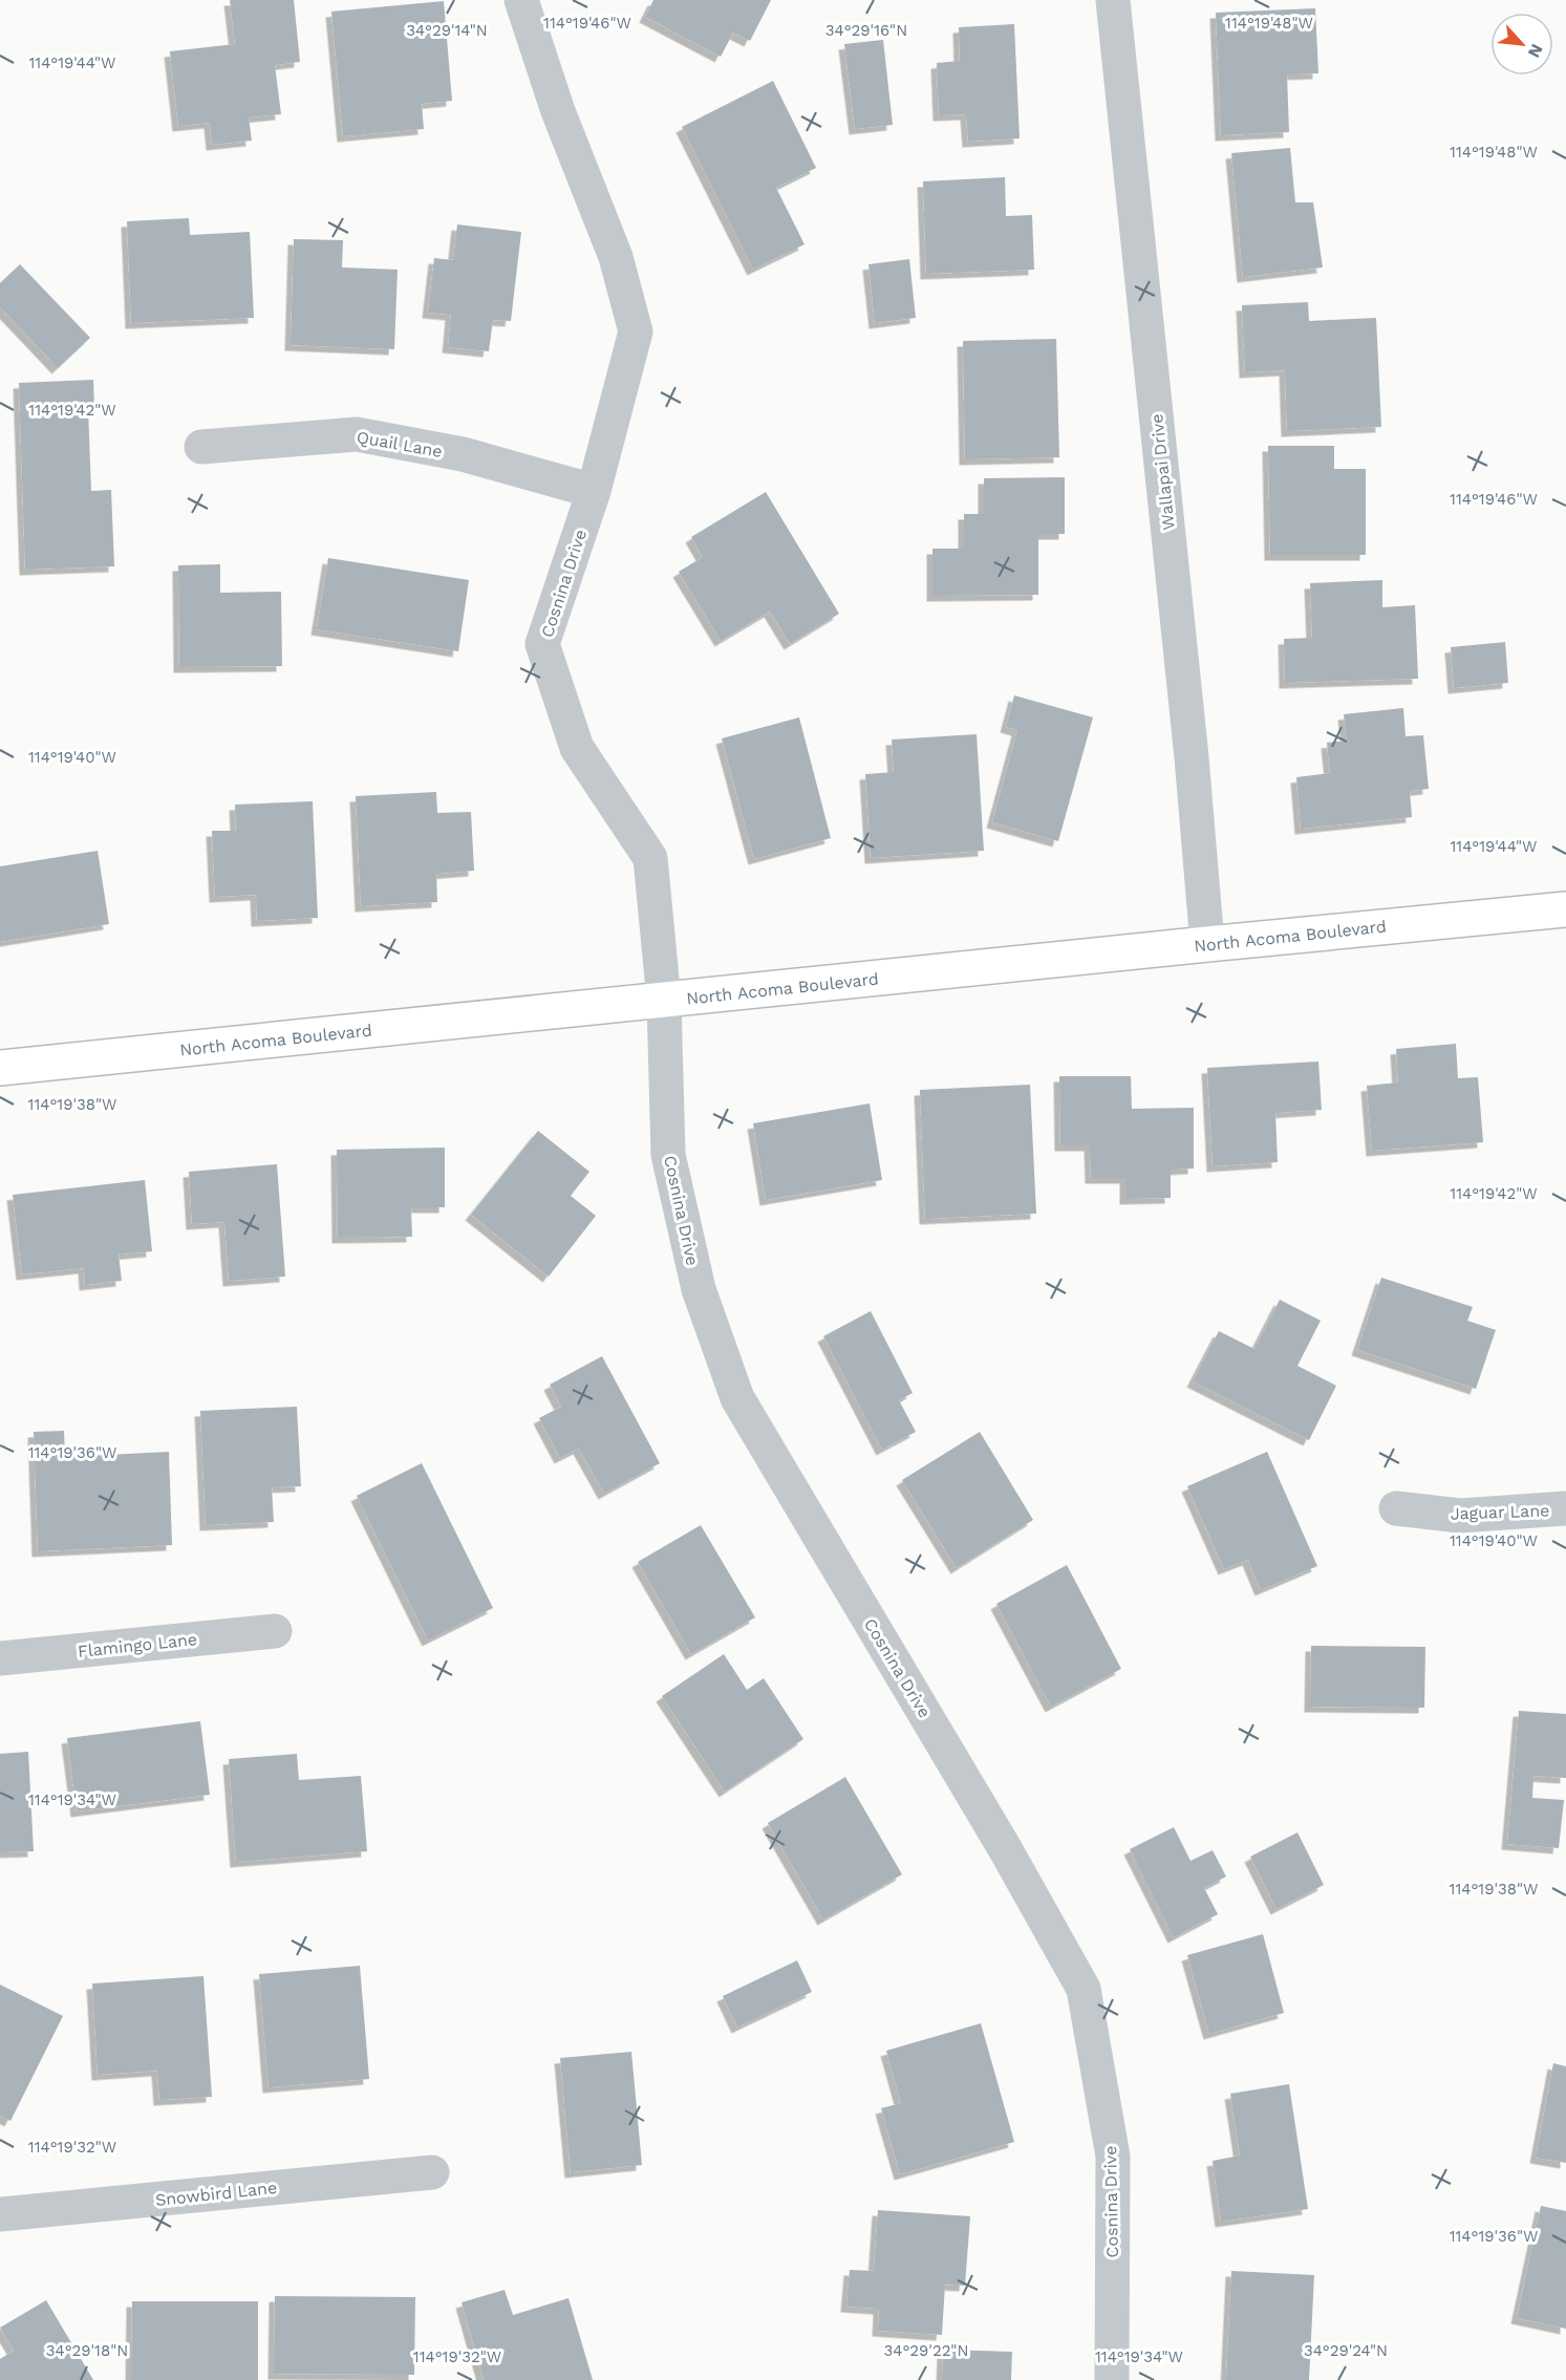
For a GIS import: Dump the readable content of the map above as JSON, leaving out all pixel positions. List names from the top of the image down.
{
  "streets": {
    "main road": ["North Acoma Boulevard"],
    "street": [
      "Quail Lane",
      "Wallapai Drive",
      "Cosnina Drive",
      "Jaguar Lane",
      "Flamingo Lane",
      "Snowbird Lane"
    ]
  },
  "crossings": [
    ["Quail Lane", "Cosnina Drive"],
    ["Wallapai Drive", "North Acoma Boulevard"],
    ["Cosnina Drive", "North Acoma Boulevard"]
  ],
  "north": "bottom right",
  "coordinates": [
    "114°19'46\"W",
    "114°19'48\"W",
    "34°29'14\"N",
    "34°29'16\"N",
    "114°19'44\"W",
    "114°19'42\"W",
    "114°19'40\"W",
    "114°19'38\"W",
    "114°19'36\"W",
    "114°19'34\"W",
    "114°19'32\"W",
    "34°29'18\"N",
    "34°29'22\"N",
    "34°29'24\"N"
  ]
}
